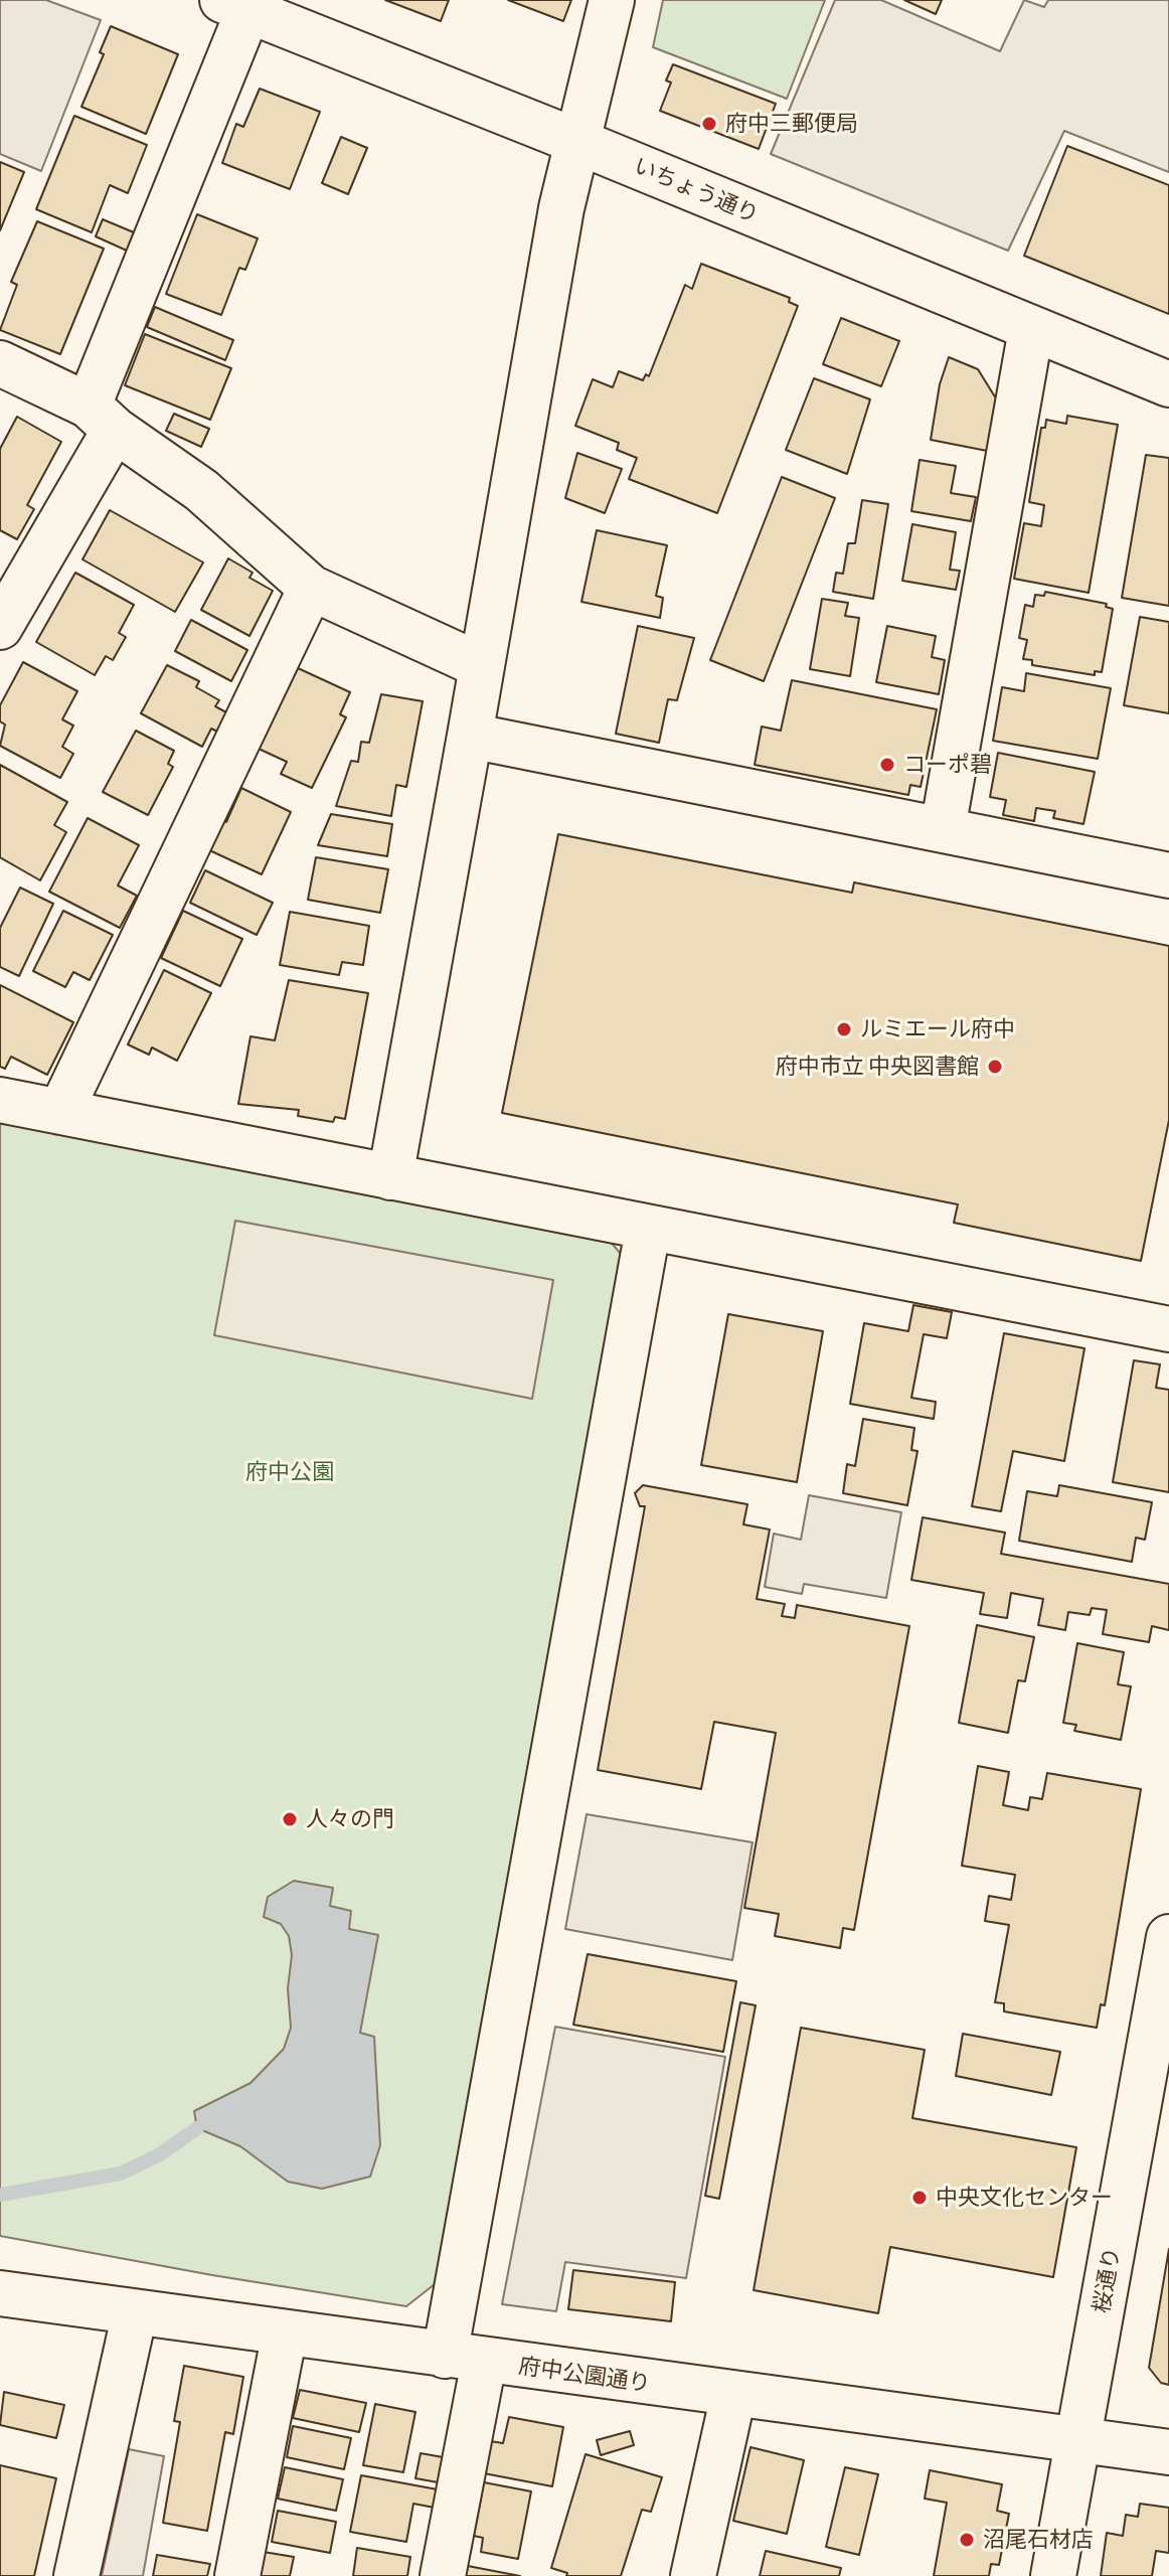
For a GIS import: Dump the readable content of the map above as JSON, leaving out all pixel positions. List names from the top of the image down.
{
  "streets": {
    "street": ["いちょう通り", "桜通り", "府中公園通り"]
  },
  "crossings": [
    ["桜通り", "府中公園通り"]
  ],
  "parks": ["府中公園"],
  "places": [
    "府中三郵便局",
    "コーポ碧",
    "ルミエール府中",
    "府中市立 中央図書館",
    "人々の門",
    "中央文化センター",
    "沼尾石材店"
  ]
}
